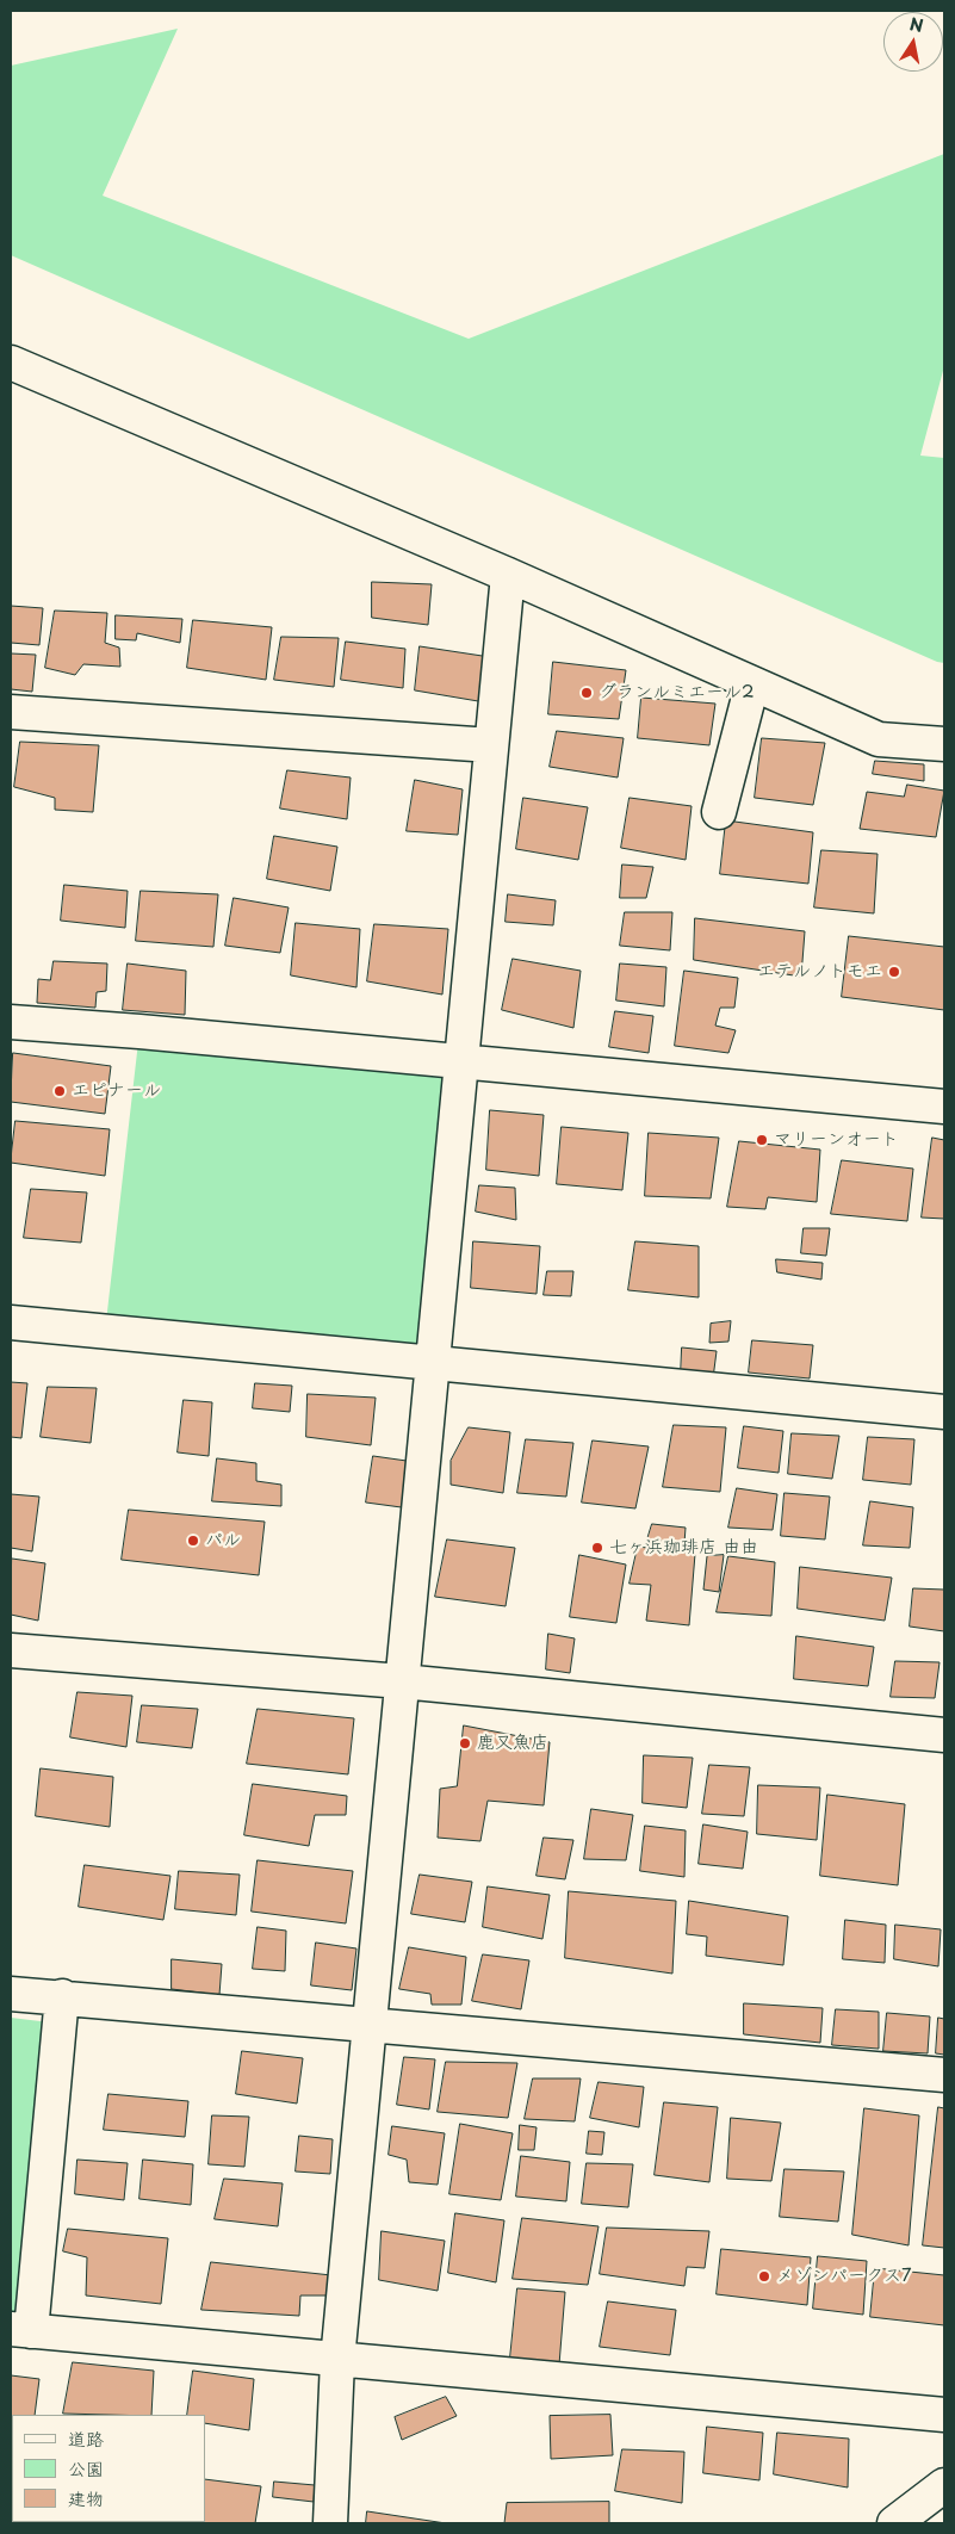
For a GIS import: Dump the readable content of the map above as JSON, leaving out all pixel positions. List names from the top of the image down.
{
  "places": [
    "グランルミエール2",
    "エテルノトモエ",
    "エピナール",
    "マリーンオート",
    "パル",
    "七ヶ浜珈琲店 由由",
    "鹿又魚店",
    "メゾンパークス7"
  ],
  "legend": ["道路", "公園", "建物"],
  "north": "top"
}
